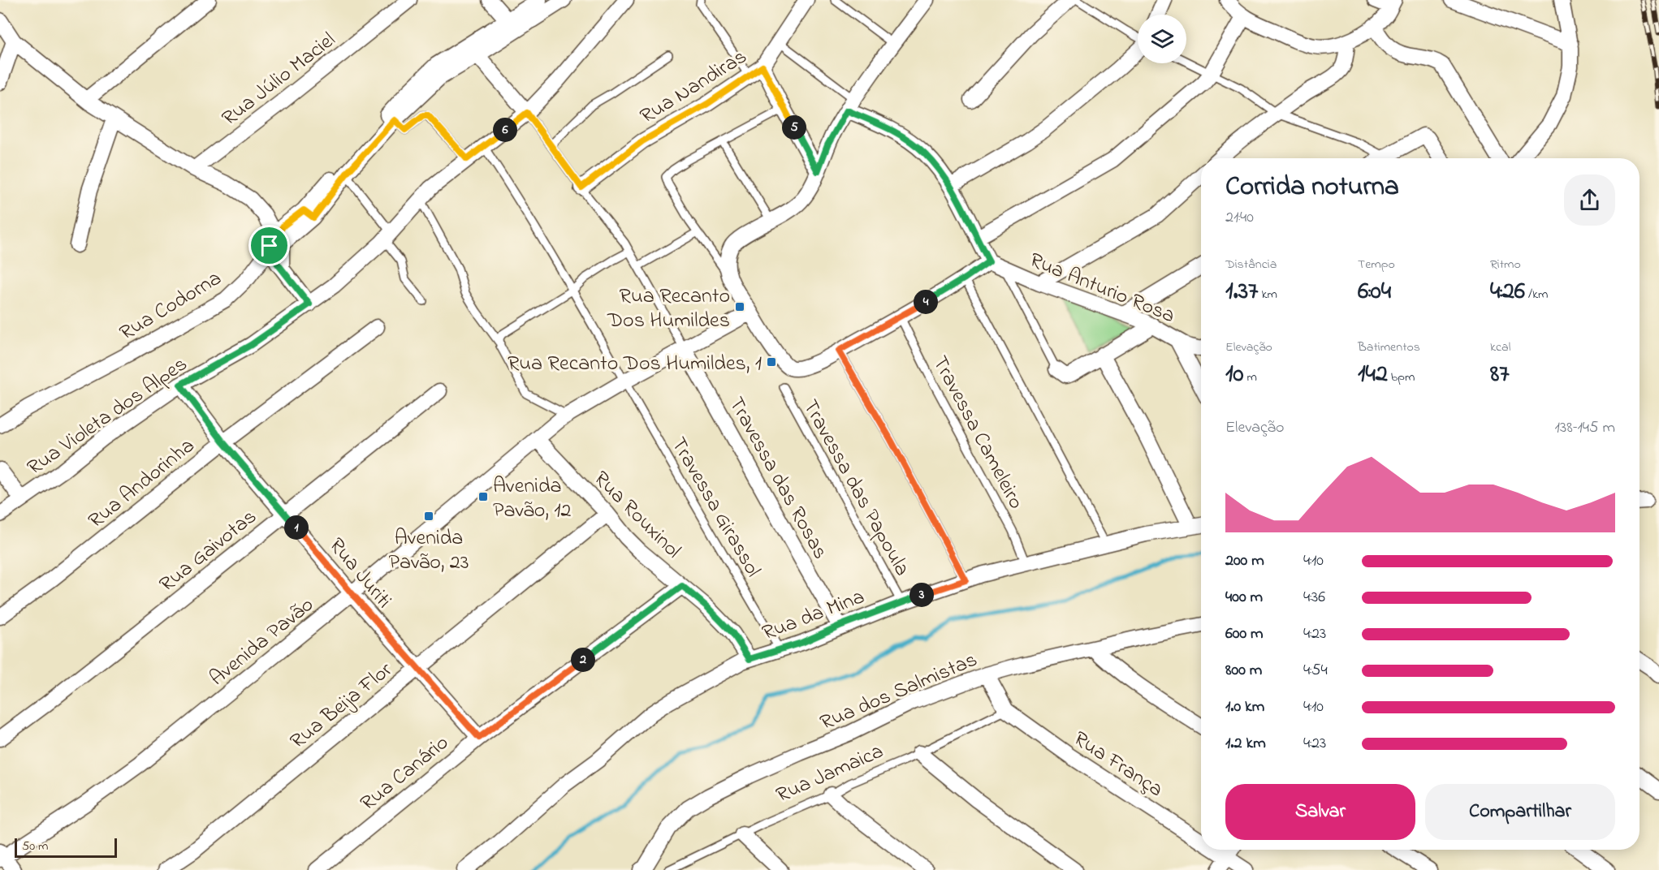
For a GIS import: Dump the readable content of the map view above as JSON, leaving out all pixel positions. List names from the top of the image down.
{
  "streets": {
    "street": [
      "Rua Júlio Maciel",
      "Rua Nandiras",
      "Rua Anturio Rosa",
      "Rua Codorna",
      "Rua Violeta dos Alpes",
      "Travessa das Rosas",
      "Rua Andorinha",
      "Rua Rouxinol",
      "Rua Gaivotas",
      "Rua Juriti",
      "Rua da Mina",
      "Avenida Pavão",
      "Rua dos Salmistas",
      "Rua Beija Flor",
      "Rua França",
      "Rua Canário"
    ],
    "lane": [
      "Travessa Cameleiro",
      "Travessa das Papoula",
      "Travessa Girassol",
      "Rua Jamaica"
    ]
  },
  "crossings": [
    ["Rua Violeta dos Alpes", "Travessa Girassol"],
    ["Rua Violeta dos Alpes", "Rua Juriti"],
    ["Travessa Cameleiro", "Rua da Mina"],
    ["Travessa das Rosas", "Rua da Mina"],
    ["Travessa das Rosas", "Avenida Pavão"],
    ["Rua Andorinha", "Rua Juriti"],
    ["Travessa das Papoula", "Rua da Mina"],
    ["Travessa Girassol", "Rua da Mina"],
    ["Travessa Girassol", "Avenida Pavão"],
    ["Rua Rouxinol", "Rua da Mina"],
    ["Rua Rouxinol", "Avenida Pavão"],
    ["Rua Rouxinol", "Rua Beija Flor"],
    ["Rua Rouxinol", "Rua Canário"],
    ["Rua Gaivotas", "Rua Juriti"],
    ["Rua Juriti", "Avenida Pavão"],
    ["Rua Juriti", "Rua Beija Flor"],
    ["Rua Juriti", "Rua Canário"],
    ["Rua dos Salmistas", "Rua França"],
    ["Rua França", "Rua Jamaica"]
  ],
  "places": {
    "transit": [
      "Rua Recanto Dos Humildes",
      "Rua Recanto Dos Humildes, 1",
      "Avenida Pavão, 12",
      "Avenida Pavão, 23"
    ]
  },
  "scale_bar": "50 m",
  "page": {
    "pins": [
      "5",
      "6",
      "4",
      "1",
      "3",
      "2"
    ],
    "heading": ["Corrida noturna", "21:40"],
    "stats": [
      ["Distância", "1.37 km"],
      ["Tempo", "6:04"],
      ["Ritmo", "4:26 /km"],
      ["Elevação", "10 m"],
      ["Batimentos", "142 bpm"],
      ["kcal", "87"]
    ],
    "chart": ["Elevação", "138–145 m"],
    "list": [
      {
        "name": "200 m",
        "note": "4:10"
      },
      {
        "name": "400 m",
        "note": "4:36"
      },
      {
        "name": "600 m",
        "note": "4:23"
      },
      {
        "name": "800 m",
        "note": "4:54"
      },
      {
        "name": "1.0 km",
        "note": "4:10"
      },
      {
        "name": "1.2 km",
        "note": "4:23"
      }
    ],
    "buttons": ["Salvar", "Compartilhar"],
    "scale": "50 m"
  }
}
